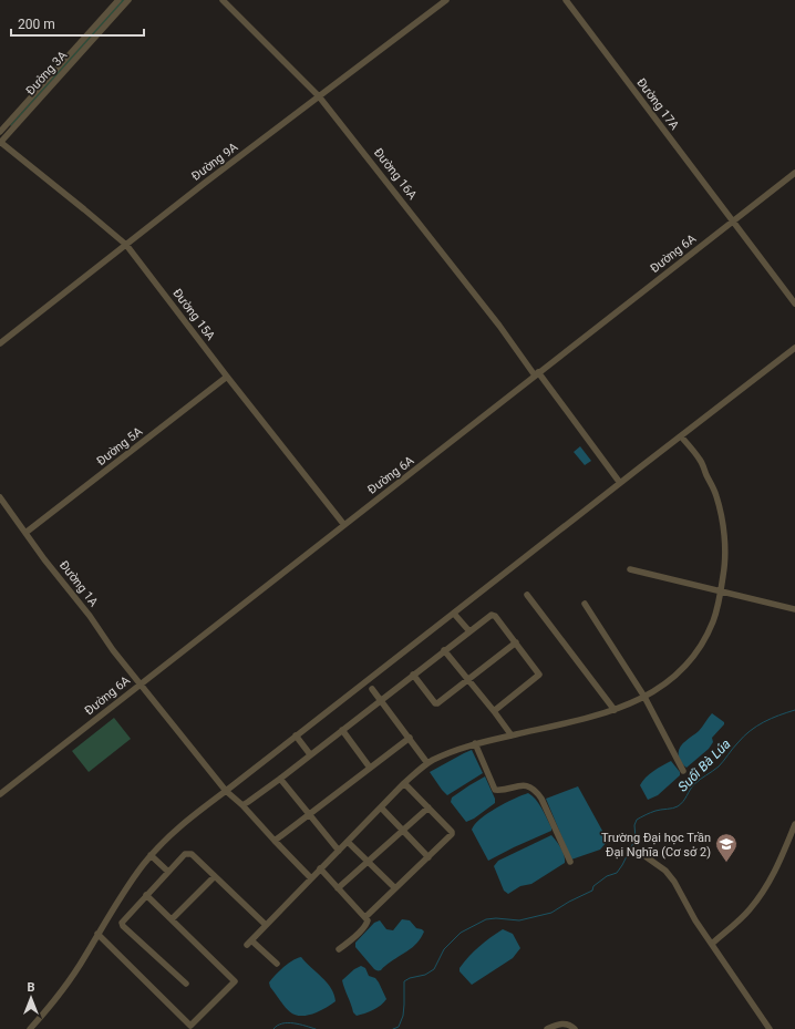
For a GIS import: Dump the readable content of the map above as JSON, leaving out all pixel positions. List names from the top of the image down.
{
  "streets": {
    "street": [
      "Đường 3A",
      "Đường 17A",
      "Đường 9A",
      "Đường 16A",
      "Đường 6A",
      "Đường 15A",
      "Đường 5A",
      "Đường 1A"
    ]
  },
  "crossings": [
    ["Đường 3A", "Đường 15A"],
    ["Đường 17A", "Đường 6A"],
    ["Đường 9A", "Đường 16A"],
    ["Đường 9A", "Đường 15A"],
    ["Đường 16A", "Đường 6A"],
    ["Đường 6A", "Đường 15A"],
    ["Đường 6A", "Đường 1A"],
    ["Đường 15A", "Đường 5A"],
    ["Đường 5A", "Đường 1A"]
  ],
  "water": ["Suối Bà Lúa"],
  "places": {
    "school or university": ["Trường Đại học Trần Đại Nghĩa (Cơ sở 2)"]
  },
  "scale_bar": "200 m",
  "north": "top"
}
